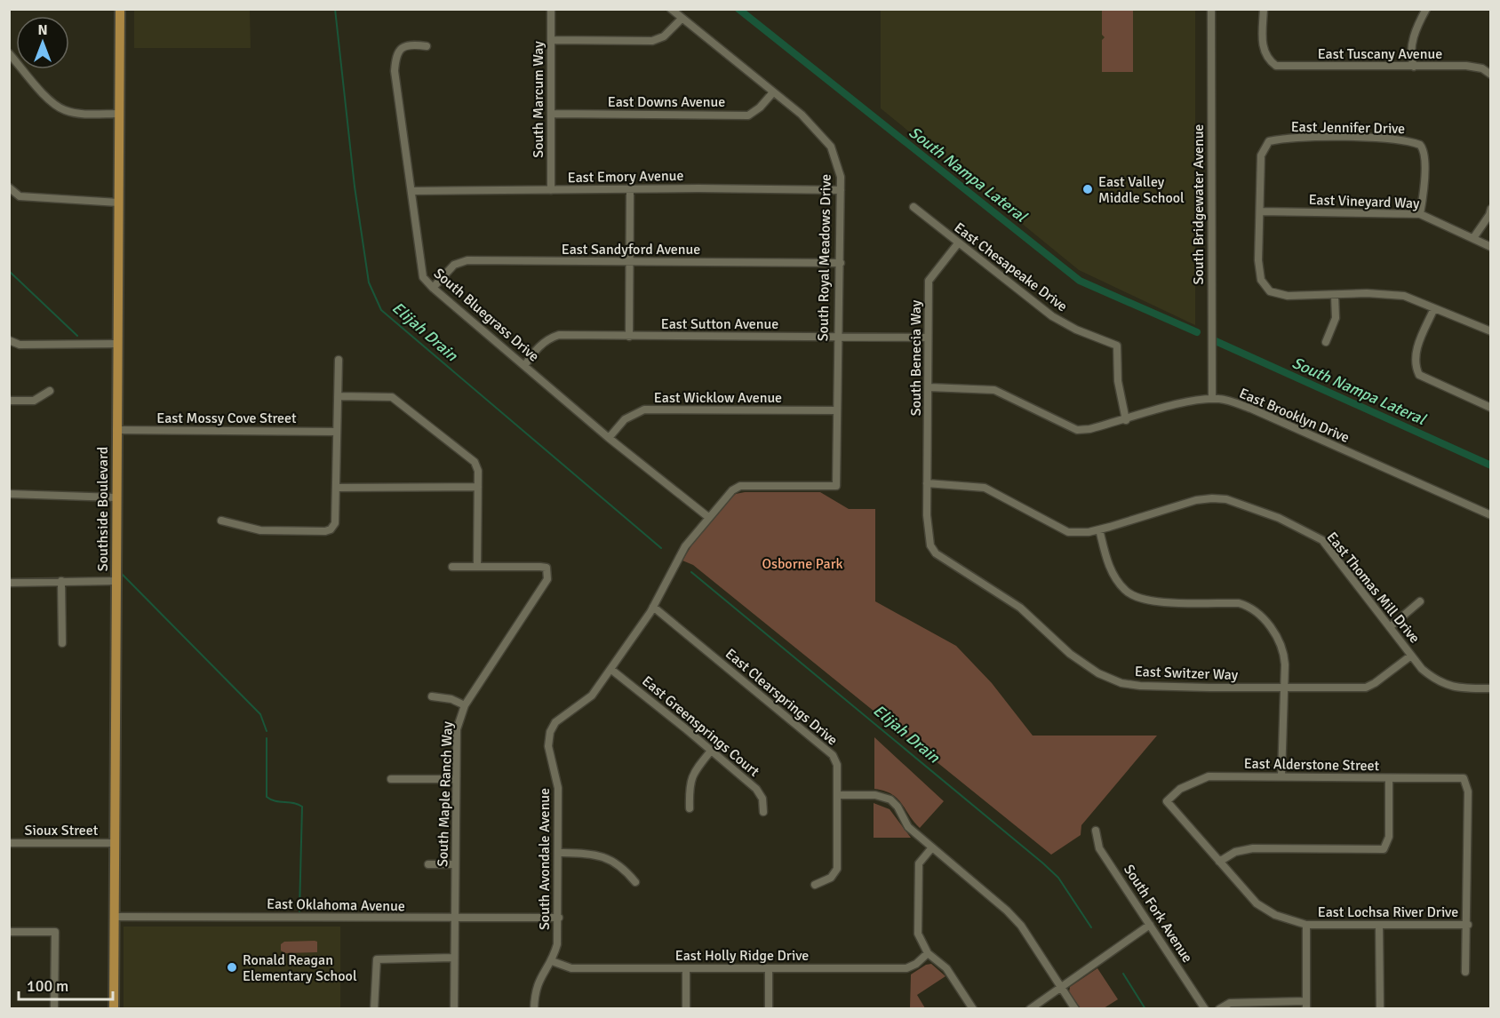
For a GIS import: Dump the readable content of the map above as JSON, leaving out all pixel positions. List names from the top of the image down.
{
  "streets": {
    "main road": ["Southside Boulevard"],
    "street": [
      "East Tuscany Avenue",
      "South Marcum Way",
      "East Downs Avenue",
      "East Jennifer Drive",
      "East Emory Avenue",
      "East Vineyard Way",
      "South Bridgewater Avenue",
      "East Sandyford Avenue",
      "South Royal Meadows Drive",
      "East Chesapeake Drive",
      "South Bluegrass Drive",
      "East Sutton Avenue",
      "South Benecia Way",
      "East Wicklow Avenue",
      "East Brooklyn Drive",
      "East Mossy Cove Street",
      "East Thomas Mill Drive",
      "East Switzer Way",
      "East Clearsprings Drive",
      "East Greensprings Court",
      "East Alderstone Street",
      "South Maple Ranch Way",
      "Sioux Street",
      "South Avondale Avenue",
      "East Oklahoma Avenue",
      "East Lochsa River Drive",
      "South Fork Avenue",
      "East Holly Ridge Drive"
    ]
  },
  "crossings": [
    ["South Marcum Way", "East Downs Avenue"],
    ["South Marcum Way", "East Emory Avenue"],
    ["East Downs Avenue", "South Royal Meadows Drive"],
    ["East Jennifer Drive", "East Vineyard Way"],
    ["East Emory Avenue", "South Royal Meadows Drive"],
    ["East Emory Avenue", "South Bluegrass Drive"],
    ["South Bridgewater Avenue", "East Brooklyn Drive"],
    ["East Sandyford Avenue", "South Royal Meadows Drive"],
    ["East Sandyford Avenue", "South Bluegrass Drive"],
    ["South Royal Meadows Drive", "East Sutton Avenue"],
    ["South Royal Meadows Drive", "East Wicklow Avenue"],
    ["South Royal Meadows Drive", "South Avondale Avenue"],
    ["East Chesapeake Drive", "South Benecia Way"],
    ["East Chesapeake Drive", "East Brooklyn Drive"],
    ["South Bluegrass Drive", "East Sutton Avenue"],
    ["South Bluegrass Drive", "East Wicklow Avenue"],
    ["South Bluegrass Drive", "South Avondale Avenue"],
    ["East Sutton Avenue", "South Benecia Way"],
    ["South Benecia Way", "East Brooklyn Drive"],
    ["South Benecia Way", "East Thomas Mill Drive"],
    ["South Benecia Way", "East Switzer Way"],
    ["East Mossy Cove Street", "Southside Boulevard"],
    ["Southside Boulevard", "Sioux Street"],
    ["Southside Boulevard", "East Oklahoma Avenue"],
    ["East Thomas Mill Drive", "East Switzer Way"],
    ["East Clearsprings Drive", "South Avondale Avenue"],
    ["East Greensprings Court", "South Avondale Avenue"],
    ["East Alderstone Street", "East Lochsa River Drive"],
    ["South Maple Ranch Way", "East Oklahoma Avenue"],
    ["South Avondale Avenue", "East Oklahoma Avenue"],
    ["South Avondale Avenue", "East Holly Ridge Drive"]
  ],
  "water": ["South Nampa Lateral", "Elijah Drain"],
  "parks": ["Osborne Park"],
  "places": ["East Valley Middle School", "Ronald Reagan Elementary School"],
  "scale_bar": "100 m",
  "north": "top"
}
